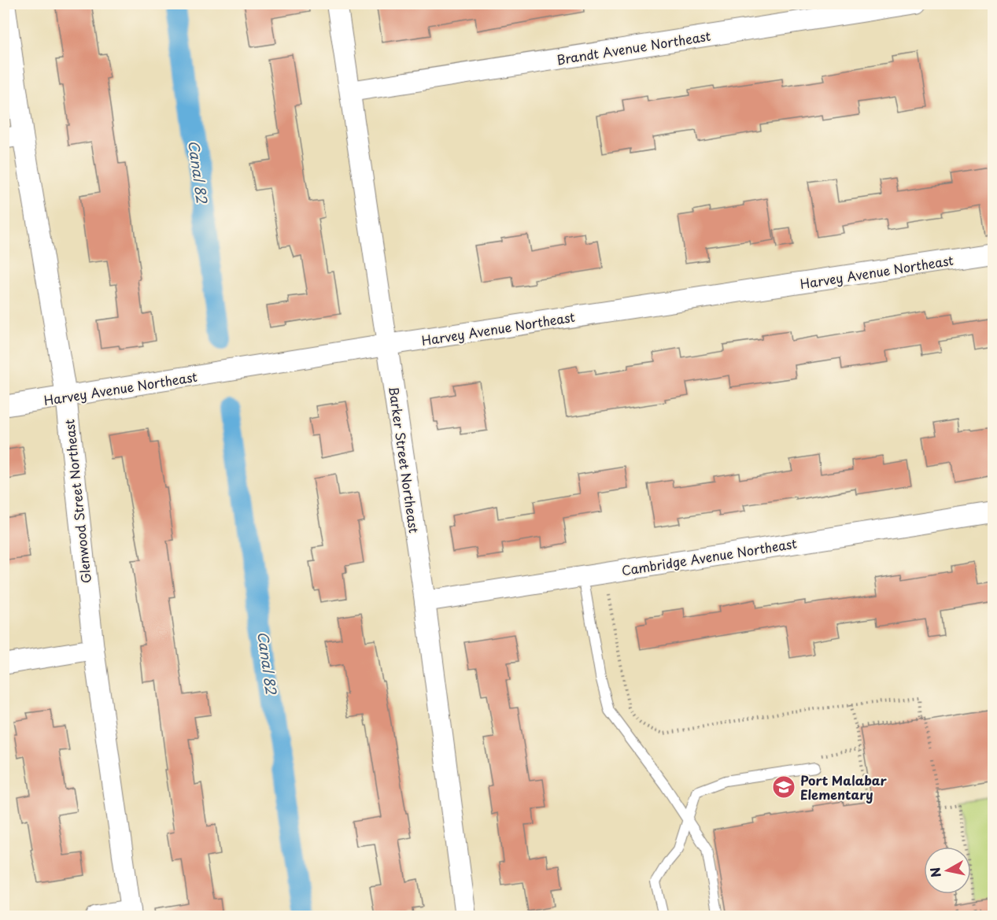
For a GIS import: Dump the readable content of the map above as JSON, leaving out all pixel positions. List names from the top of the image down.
{
  "streets": {
    "street": [
      "Brandt Avenue Northeast",
      "Harvey Avenue Northeast",
      "Barker Street Northeast",
      "Glenwood Street Northeast",
      "Cambridge Avenue Northeast"
    ]
  },
  "crossings": [
    ["Brandt Avenue Northeast", "Barker Street Northeast"],
    ["Harvey Avenue Northeast", "Barker Street Northeast"],
    ["Harvey Avenue Northeast", "Glenwood Street Northeast"],
    ["Barker Street Northeast", "Cambridge Avenue Northeast"]
  ],
  "water": ["Canal 82"],
  "places": {
    "school or university": ["Port Malabar Elementary"]
  },
  "north": "left"
}
